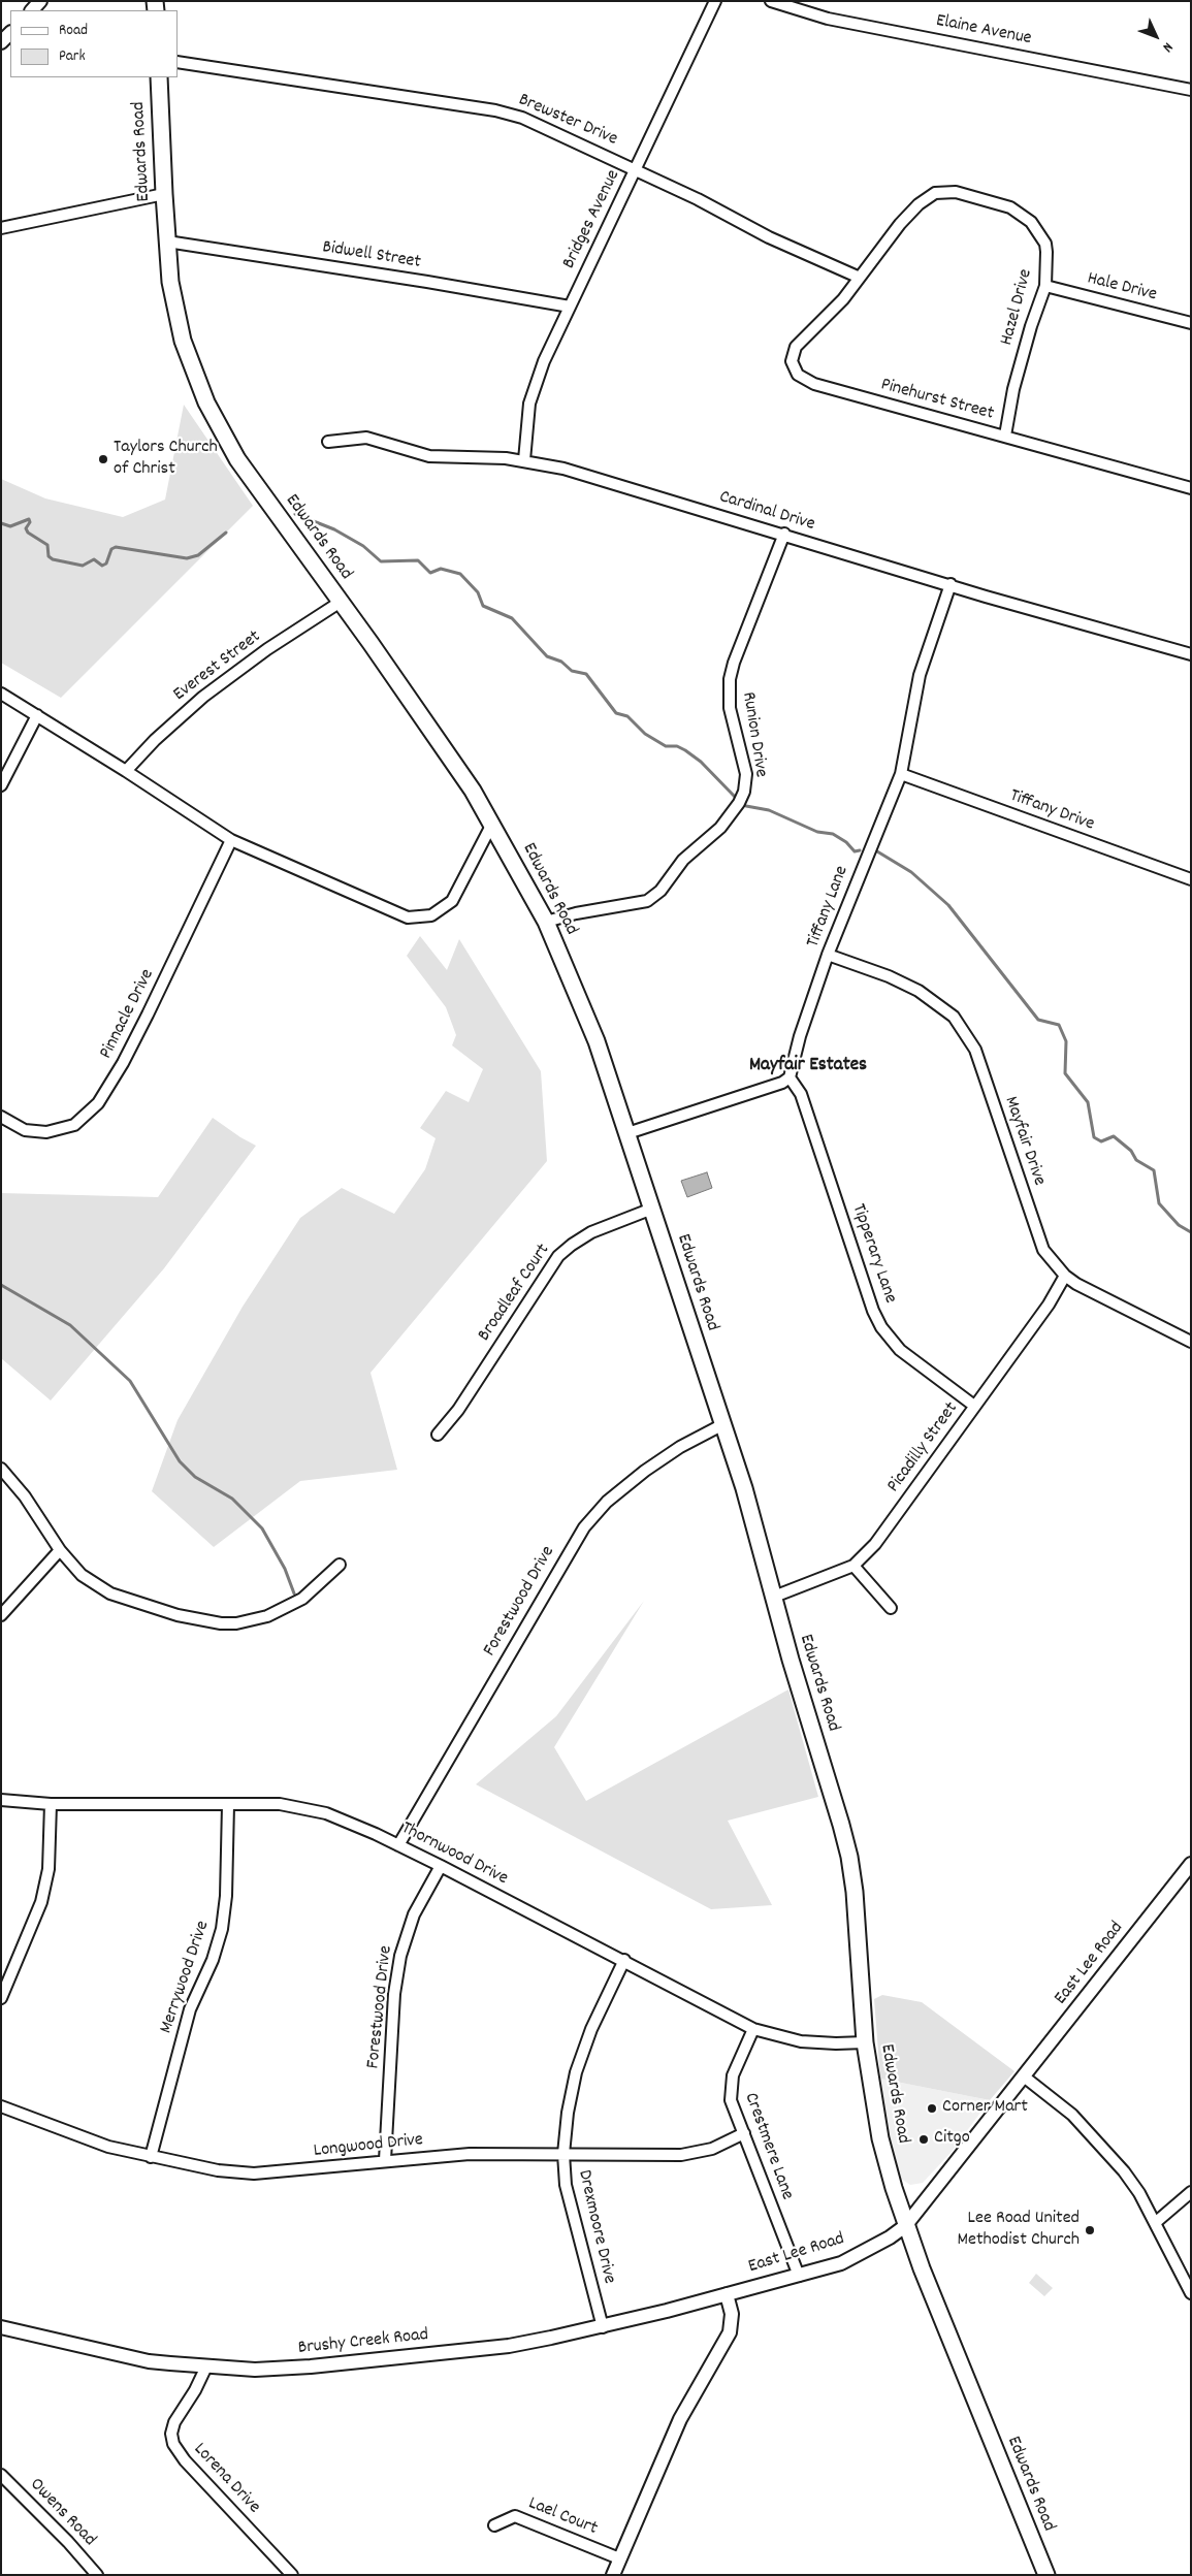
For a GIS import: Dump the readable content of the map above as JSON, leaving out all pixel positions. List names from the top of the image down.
{
  "streets": {
    "main road": ["Edwards Road"],
    "street": [
      "Elaine Avenue",
      "Brewster Drive",
      "Bridges Avenue",
      "Bidwell Street",
      "Hale Drive",
      "Hazel Drive",
      "Pinehurst Street",
      "Cardinal Drive",
      "Everest Street",
      "Runion Drive",
      "Tiffany Drive",
      "Tiffany Lane",
      "Pinnacle Drive",
      "Mayfair Drive",
      "Tipperary Lane",
      "Broadleaf Court",
      "Picadilly Street",
      "Forestwood Drive",
      "Thornwood Drive",
      "East Lee Road",
      "Merrywood Drive",
      "Longwood Drive",
      "Crestmere Lane",
      "Drexmoore Drive",
      "Brushy Creek Road",
      "Lorena Drive",
      "Owens Road",
      "Lael Court"
    ]
  },
  "crossings": [
    ["Brewster Drive", "Bridges Avenue"],
    ["Brewster Drive", "Hazel Drive"],
    ["Brewster Drive", "Pinehurst Street"],
    ["Edwards Road", "Bidwell Street"],
    ["Edwards Road", "Everest Street"],
    ["Edwards Road", "Runion Drive"],
    ["Edwards Road", "Broadleaf Court"],
    ["Edwards Road", "Picadilly Street"],
    ["Edwards Road", "Forestwood Drive"],
    ["Edwards Road", "Thornwood Drive"],
    ["Edwards Road", "East Lee Road"],
    ["Bridges Avenue", "Bidwell Street"],
    ["Bridges Avenue", "Cardinal Drive"],
    ["Hale Drive", "Hazel Drive"],
    ["Hazel Drive", "Pinehurst Street"],
    ["Cardinal Drive", "Runion Drive"],
    ["Cardinal Drive", "Tiffany Lane"],
    ["Tiffany Drive", "Tiffany Lane"],
    ["Tiffany Lane", "Mayfair Drive"],
    ["Tiffany Lane", "Tipperary Lane"],
    ["Mayfair Drive", "Picadilly Street"],
    ["Tipperary Lane", "Picadilly Street"],
    ["Forestwood Drive", "Thornwood Drive"],
    ["Forestwood Drive", "Longwood Drive"],
    ["Thornwood Drive", "Merrywood Drive"],
    ["Thornwood Drive", "Crestmere Lane"],
    ["Thornwood Drive", "Drexmoore Drive"],
    ["East Lee Road", "Crestmere Lane"],
    ["East Lee Road", "Brushy Creek Road"],
    ["Merrywood Drive", "Longwood Drive"],
    ["Longwood Drive", "Crestmere Lane"],
    ["Longwood Drive", "Drexmoore Drive"],
    ["Drexmoore Drive", "Brushy Creek Road"],
    ["Brushy Creek Road", "Lorena Drive"]
  ],
  "districts": ["Mayfair Estates"],
  "places": [
    "Taylors Church of Christ",
    "Corner Mart",
    "Citgo",
    "Lee Road United Methodist Church"
  ],
  "legend": ["Road", "Park"],
  "north": "bottom right"
}
